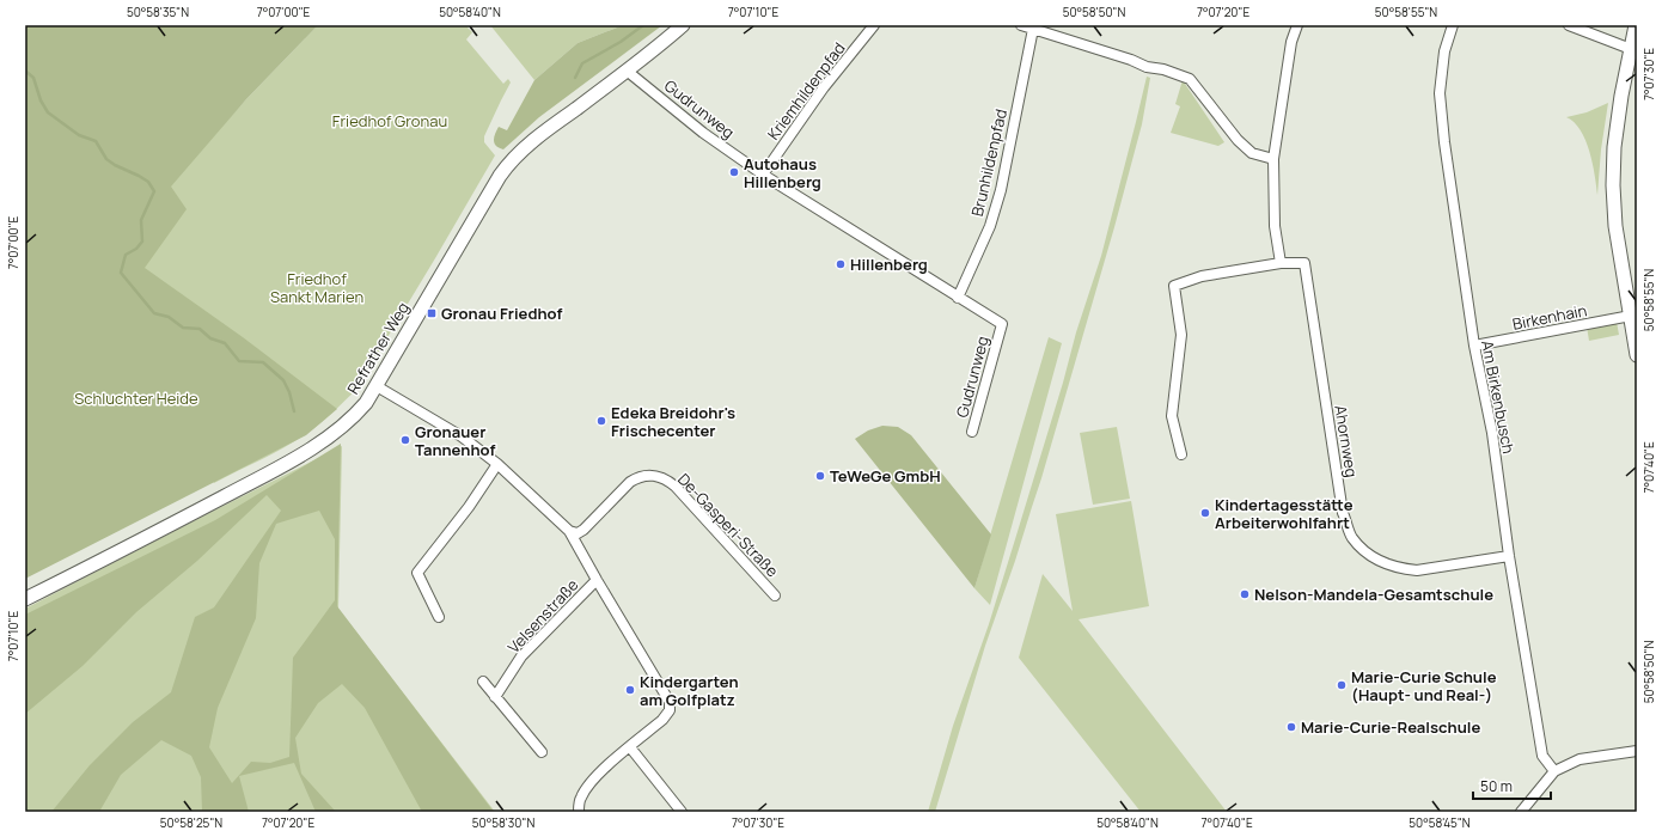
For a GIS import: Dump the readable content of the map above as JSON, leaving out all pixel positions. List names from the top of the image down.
{
  "streets": {
    "main road": ["Refrather Weg"],
    "street": [
      "Kriemhildenpfad",
      "Gudrunweg",
      "Brunhildenpfad",
      "Birkenhain",
      "Am Birkenbusch",
      "Ahornweg",
      "De-Gasperi-Straße",
      "Velsenstraße"
    ]
  },
  "crossings": [
    ["Kriemhildenpfad", "Gudrunweg"],
    ["Gudrunweg", "Brunhildenpfad"],
    ["Gudrunweg", "Refrather Weg"],
    ["Birkenhain", "Am Birkenbusch"],
    ["Am Birkenbusch", "Ahornweg"]
  ],
  "parks": ["Friedhof Gronau", "Friedhof Sankt Marien", "Schluchter Heide"],
  "places": {
    "other": [
      "Autohaus Hillenberg",
      "Hillenberg",
      "Edeka Breidohr's Frischecenter",
      "Gronauer Tannenhof",
      "TeWeGe GmbH",
      "Kindertagesstätte Arbeiterwohlfahrt",
      "Nelson-Mandela-Gesamtschule",
      "Marie-Curie Schule (Haupt- und Real-)",
      "Kindergarten am Golfplatz",
      "Marie-Curie-Realschule"
    ],
    "transit": ["Gronau Friedhof"]
  },
  "scale_bar": "50 m",
  "coordinates": [
    "50°58'35\"N",
    "7°07'00\"E",
    "50°58'40\"N",
    "7°07'10\"E",
    "50°58'50\"N",
    "7°07'20\"E",
    "50°58'55\"N",
    "7°07'30\"E",
    "7°07'40\"E",
    "50°58'25\"N",
    "50°58'30\"N",
    "50°58'45\"N"
  ]
}
